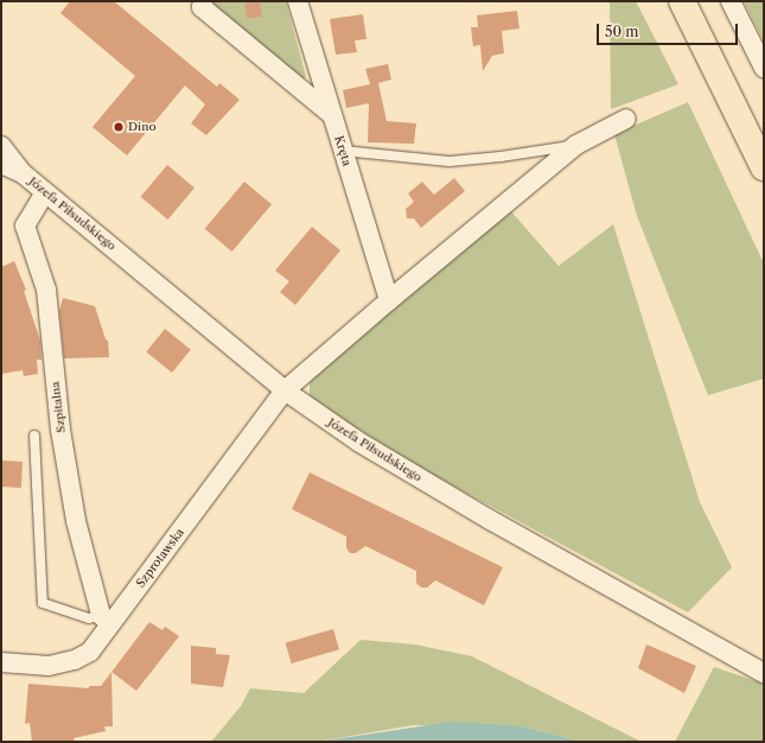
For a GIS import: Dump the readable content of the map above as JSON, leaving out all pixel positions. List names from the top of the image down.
{
  "streets": {
    "street": [
      "Kręta",
      "Józefa Piłsudskiego",
      "Szpitalna",
      "Szprotawska"
    ]
  },
  "crossings": [
    ["Józefa Piłsudskiego", "Szpitalna"],
    ["Józefa Piłsudskiego", "Szprotawska"],
    ["Szpitalna", "Szprotawska"]
  ],
  "places": ["Dino"],
  "scale_bar": "50 m"
}
